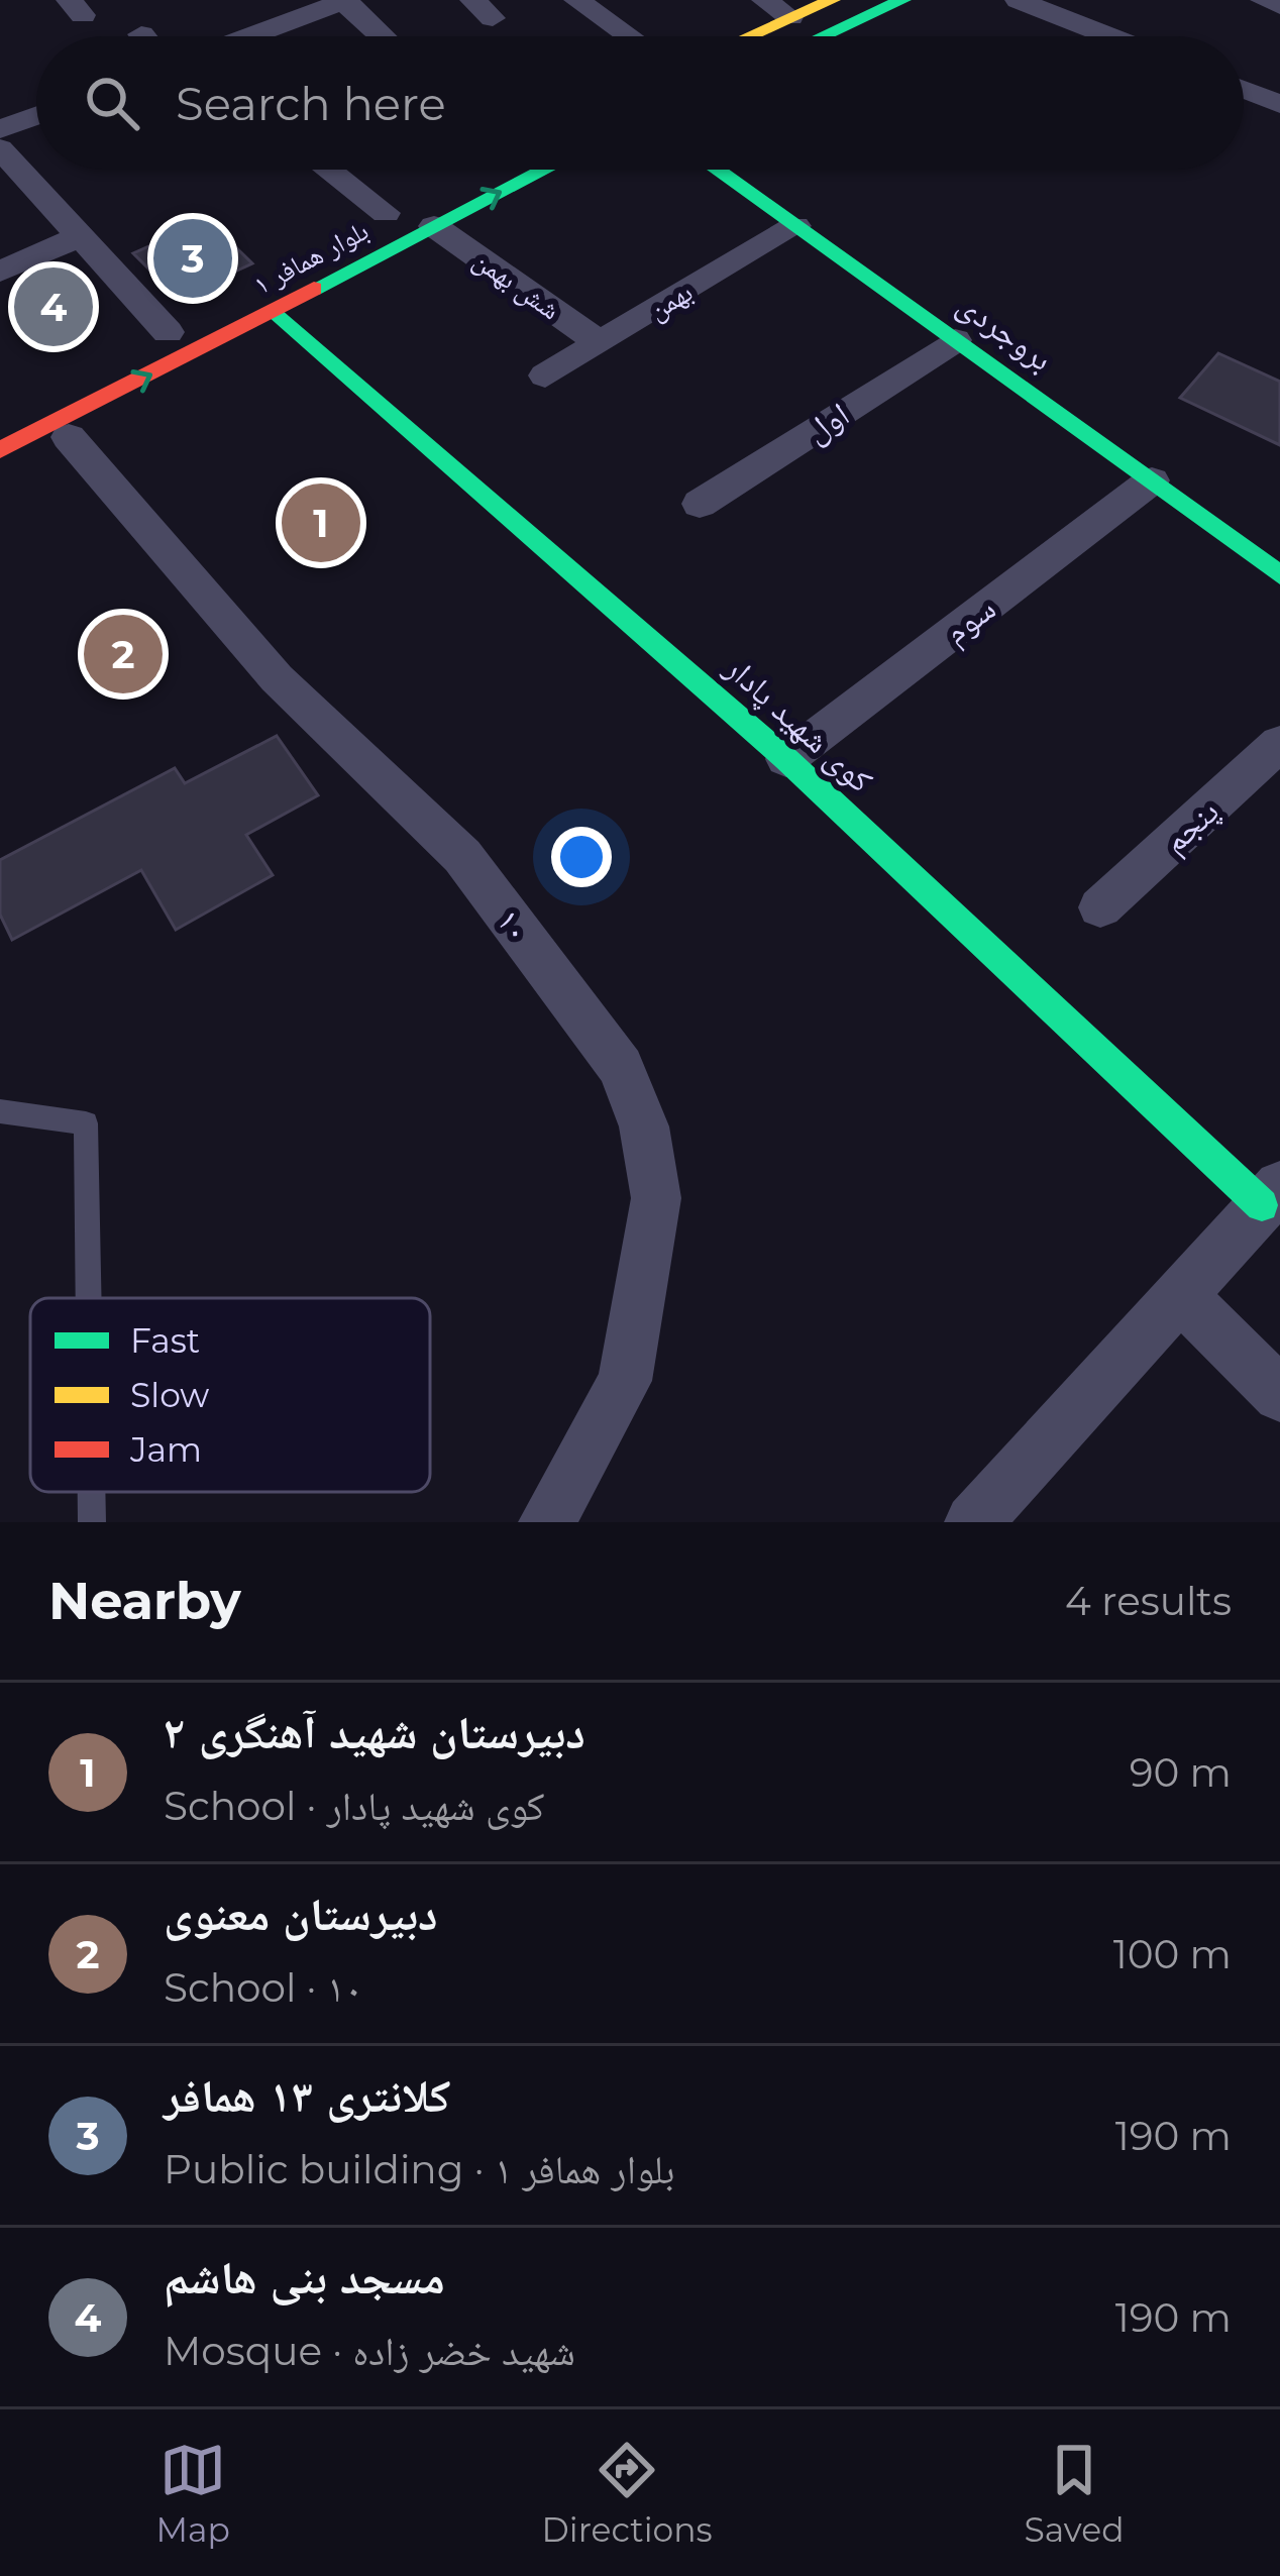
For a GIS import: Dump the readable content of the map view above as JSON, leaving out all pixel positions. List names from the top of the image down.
{
  "streets": {
    "street": [
      "بلوار همافر ۱",
      "شش بهمن",
      "بهمن",
      "بروجردی",
      "اول",
      "سوم",
      "کوی شهید پادار",
      "پنجم",
      "۱۰"
    ]
  },
  "crossings": [
    ["بلوار همافر ۱", "شش بهمن"],
    ["بلوار همافر ۱", "کوی شهید پادار"],
    ["بلوار همافر ۱", "۱۰"],
    ["شش بهمن", "بهمن"],
    ["بهمن", "بروجردی"],
    ["بروجردی", "اول"],
    ["بروجردی", "سوم"],
    ["سوم", "کوی شهید پادار"]
  ],
  "one_way": ["بلوار همافر ۱"],
  "legend": ["Fast", "Slow", "Jam"],
  "page": {
    "search": "Search here",
    "pins": [
      "3",
      "4",
      "1",
      "2"
    ],
    "heading": ["Nearby", "4 results"],
    "list": [
      {
        "mark": "1",
        "name": "دبیرستان شهید آهنگری ۲",
        "note": "School · کوی شهید پادار",
        "value": "90 m"
      },
      {
        "mark": "2",
        "name": "دبیرستان معنوی",
        "note": "School · ۱۰",
        "value": "100 m"
      },
      {
        "mark": "3",
        "name": "کلانتری ۱۳ همافر",
        "note": "Public building · بلوار همافر ۱",
        "value": "190 m"
      },
      {
        "mark": "4",
        "name": "مسجد بنی هاشم",
        "note": "Mosque · شهید خضر زاده",
        "value": "190 m"
      }
    ],
    "nav": ["Map", "Directions", "Saved"]
  }
}
